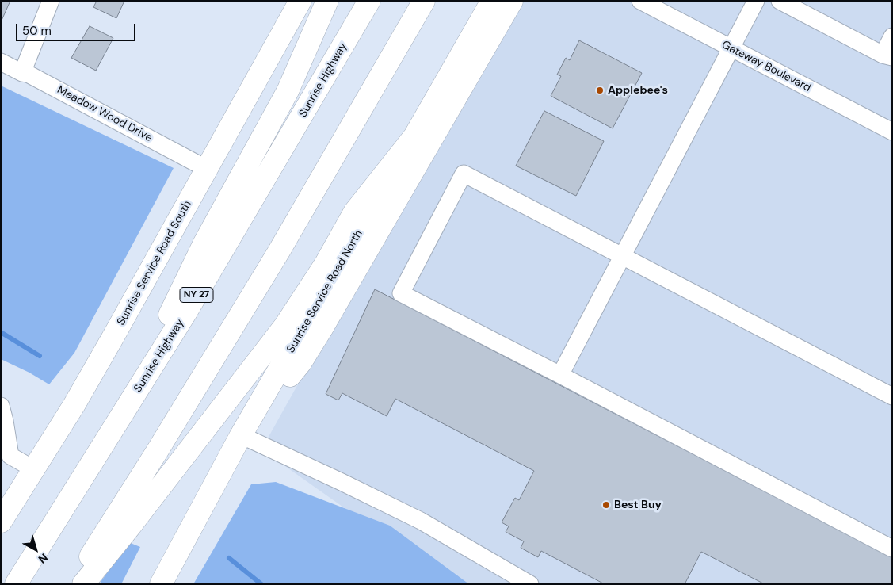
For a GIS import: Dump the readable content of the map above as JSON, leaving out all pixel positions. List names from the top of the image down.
{
  "streets": {
    "main road": [
      "Sunrise Highway",
      "Sunrise Service Road South",
      "Sunrise Service Road North",
      "NY 27"
    ],
    "street": ["Gateway Boulevard", "Meadow Wood Drive"]
  },
  "crossings": [
    ["Meadow Wood Drive", "Sunrise Service Road South"]
  ],
  "places": ["Applebee's", "Best Buy"],
  "scale_bar": "50 m",
  "north": "bottom right"
}
